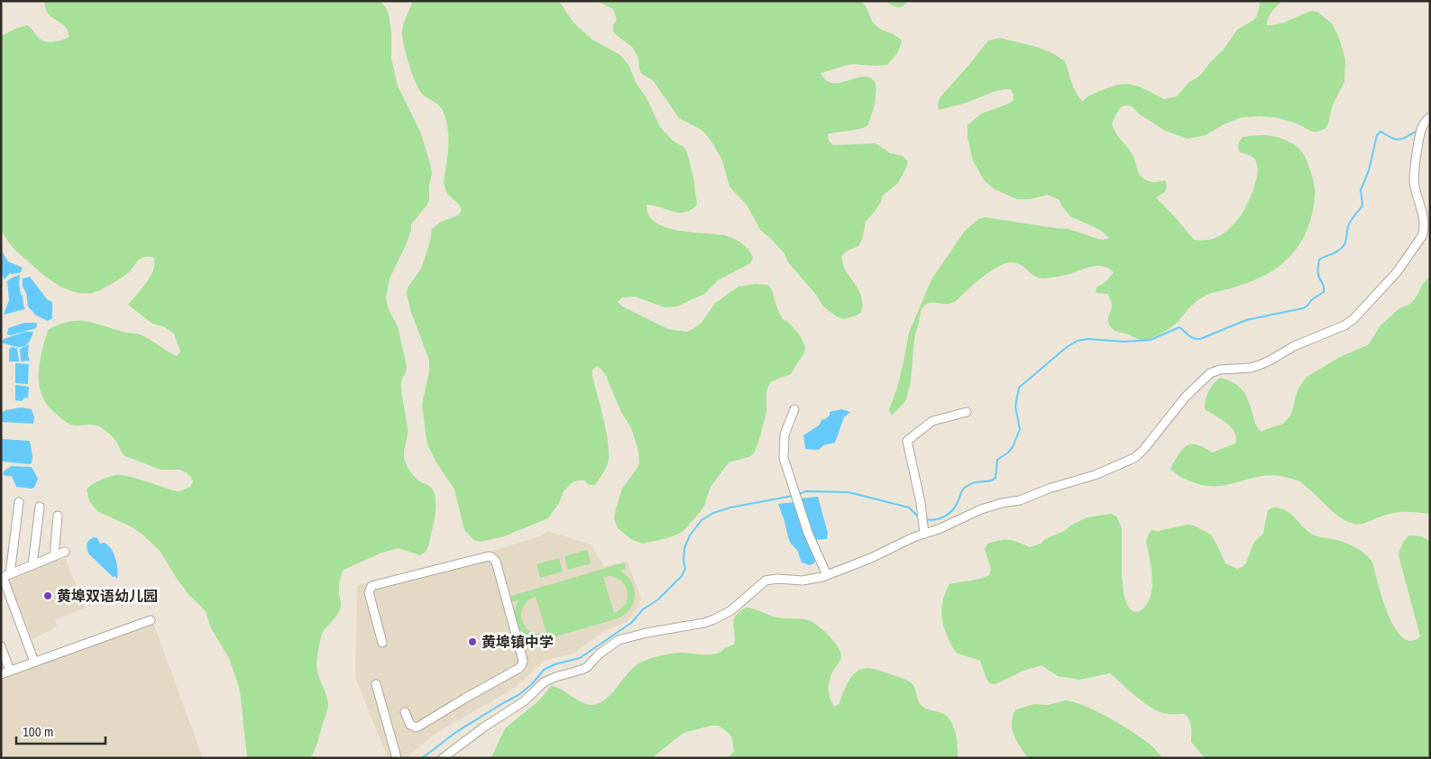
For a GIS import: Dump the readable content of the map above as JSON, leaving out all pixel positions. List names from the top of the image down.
{
  "places": ["黄埠双语幼儿园", "黄埠镇中学"],
  "scale_bar": "100 m"
}
